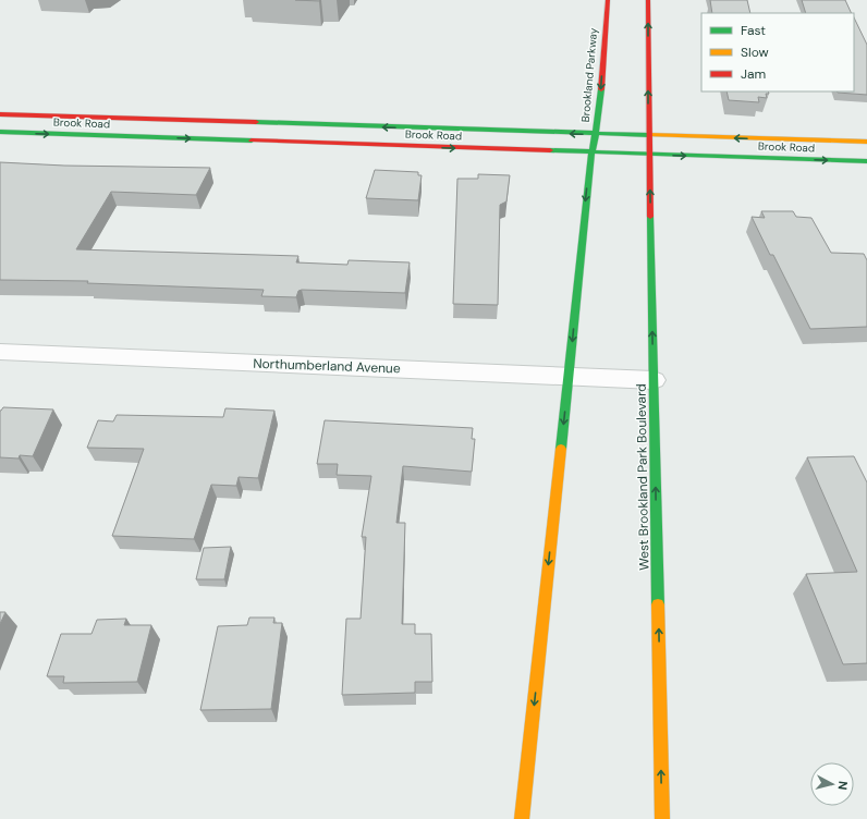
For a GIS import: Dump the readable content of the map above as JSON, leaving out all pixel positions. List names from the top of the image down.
{
  "streets": {
    "main road": ["Brookland Parkway", "Brook Road", "West Brookland Park Boulevard"],
    "street": ["Northumberland Avenue"]
  },
  "crossings": [
    ["Brookland Parkway", "Brook Road"],
    ["Brook Road", "West Brookland Park Boulevard"],
    ["Northumberland Avenue", "West Brookland Park Boulevard"]
  ],
  "legend": ["Fast", "Slow", "Jam"],
  "north": "right"
}
